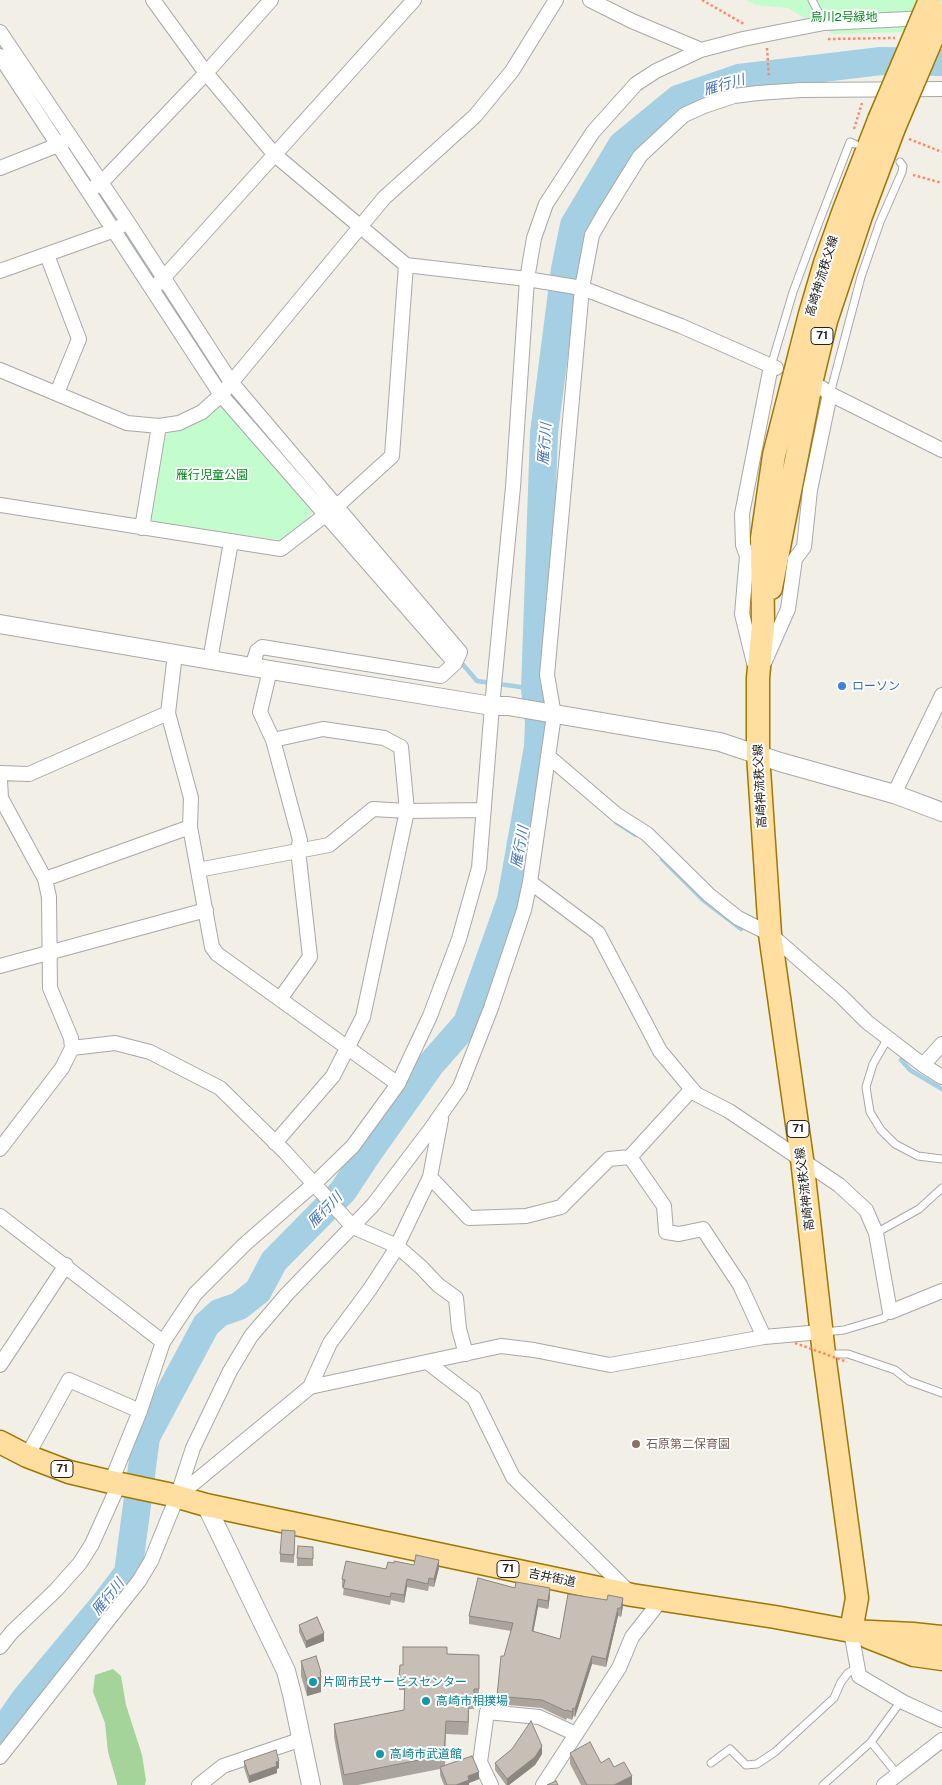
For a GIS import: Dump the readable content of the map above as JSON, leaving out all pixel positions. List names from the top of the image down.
{
  "streets": {
    "main road": ["高崎神流秩父線", "71", "吉井街道"]
  },
  "crossings": [
    ["高崎神流秩父線", "吉井街道"],
    ["71", "吉井街道"]
  ],
  "water": ["雁行川"],
  "parks": ["烏川2号緑地", "雁行児童公園"],
  "places": [
    "ローソン",
    "石原第二保育園",
    "片岡市民サービスセンター",
    "高崎市相撲場",
    "高崎市武道館"
  ]
}
